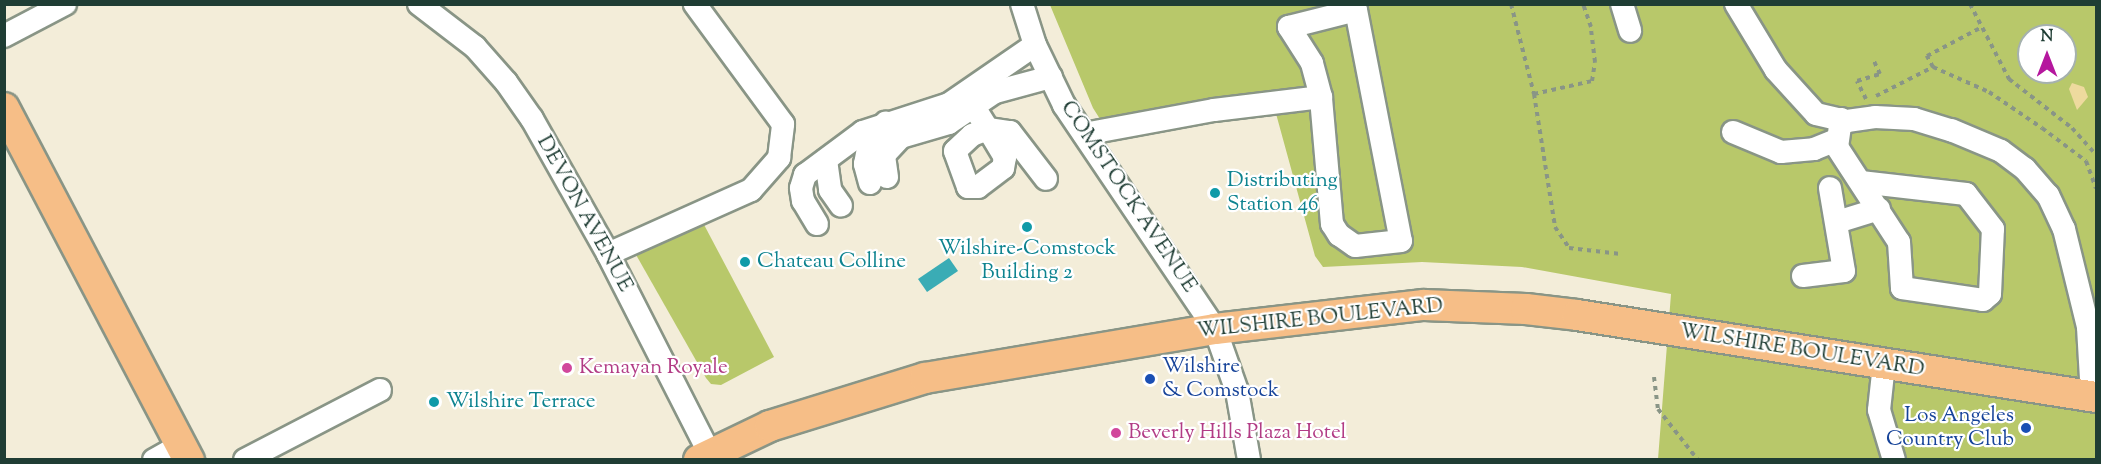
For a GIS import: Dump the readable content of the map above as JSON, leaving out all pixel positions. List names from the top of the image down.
{
  "streets": {
    "main road": ["WILSHIRE BOULEVARD"],
    "street": ["COMSTOCK AVENUE", "DEVON AVENUE"]
  },
  "crossings": [
    ["COMSTOCK AVENUE", "WILSHIRE BOULEVARD"],
    ["DEVON AVENUE", "WILSHIRE BOULEVARD"]
  ],
  "places": [
    "Distributing Station 46",
    "Wilshire-Comstock Building 2",
    "Chateau Colline",
    "Kemayan Royale",
    "Wilshire & Comstock",
    "Wilshire Terrace",
    "Los Angeles Country Club",
    "Beverly Hills Plaza Hotel"
  ],
  "north": "top"
}
